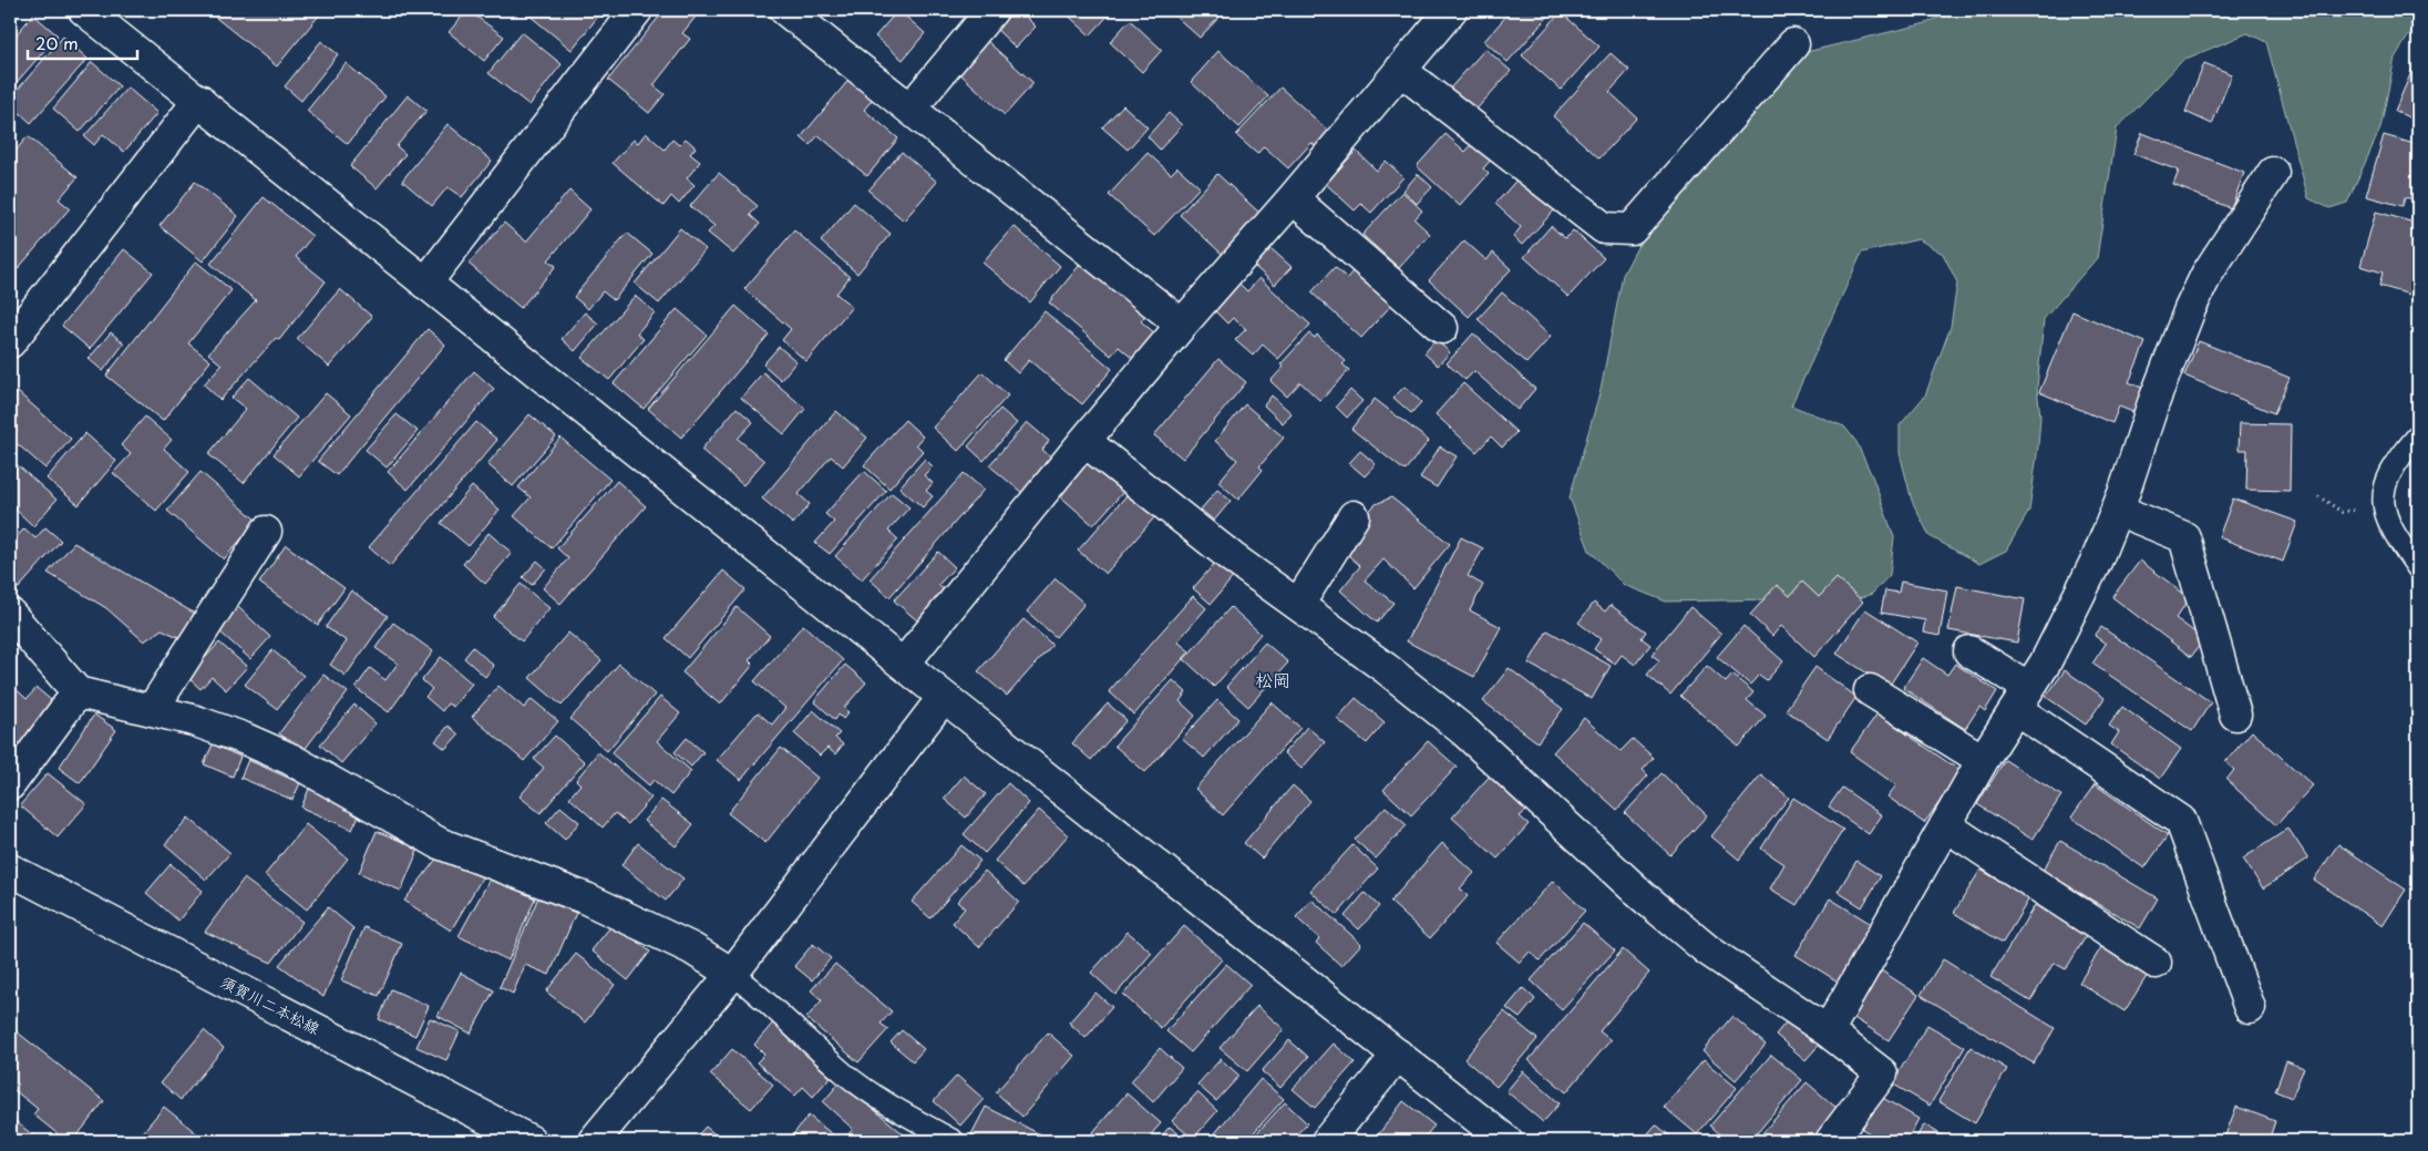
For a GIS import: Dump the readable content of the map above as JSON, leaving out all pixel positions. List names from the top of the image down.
{
  "streets": {
    "street": ["須賀川二本松線"]
  },
  "districts": ["松岡"],
  "scale_bar": "20 m"
}
